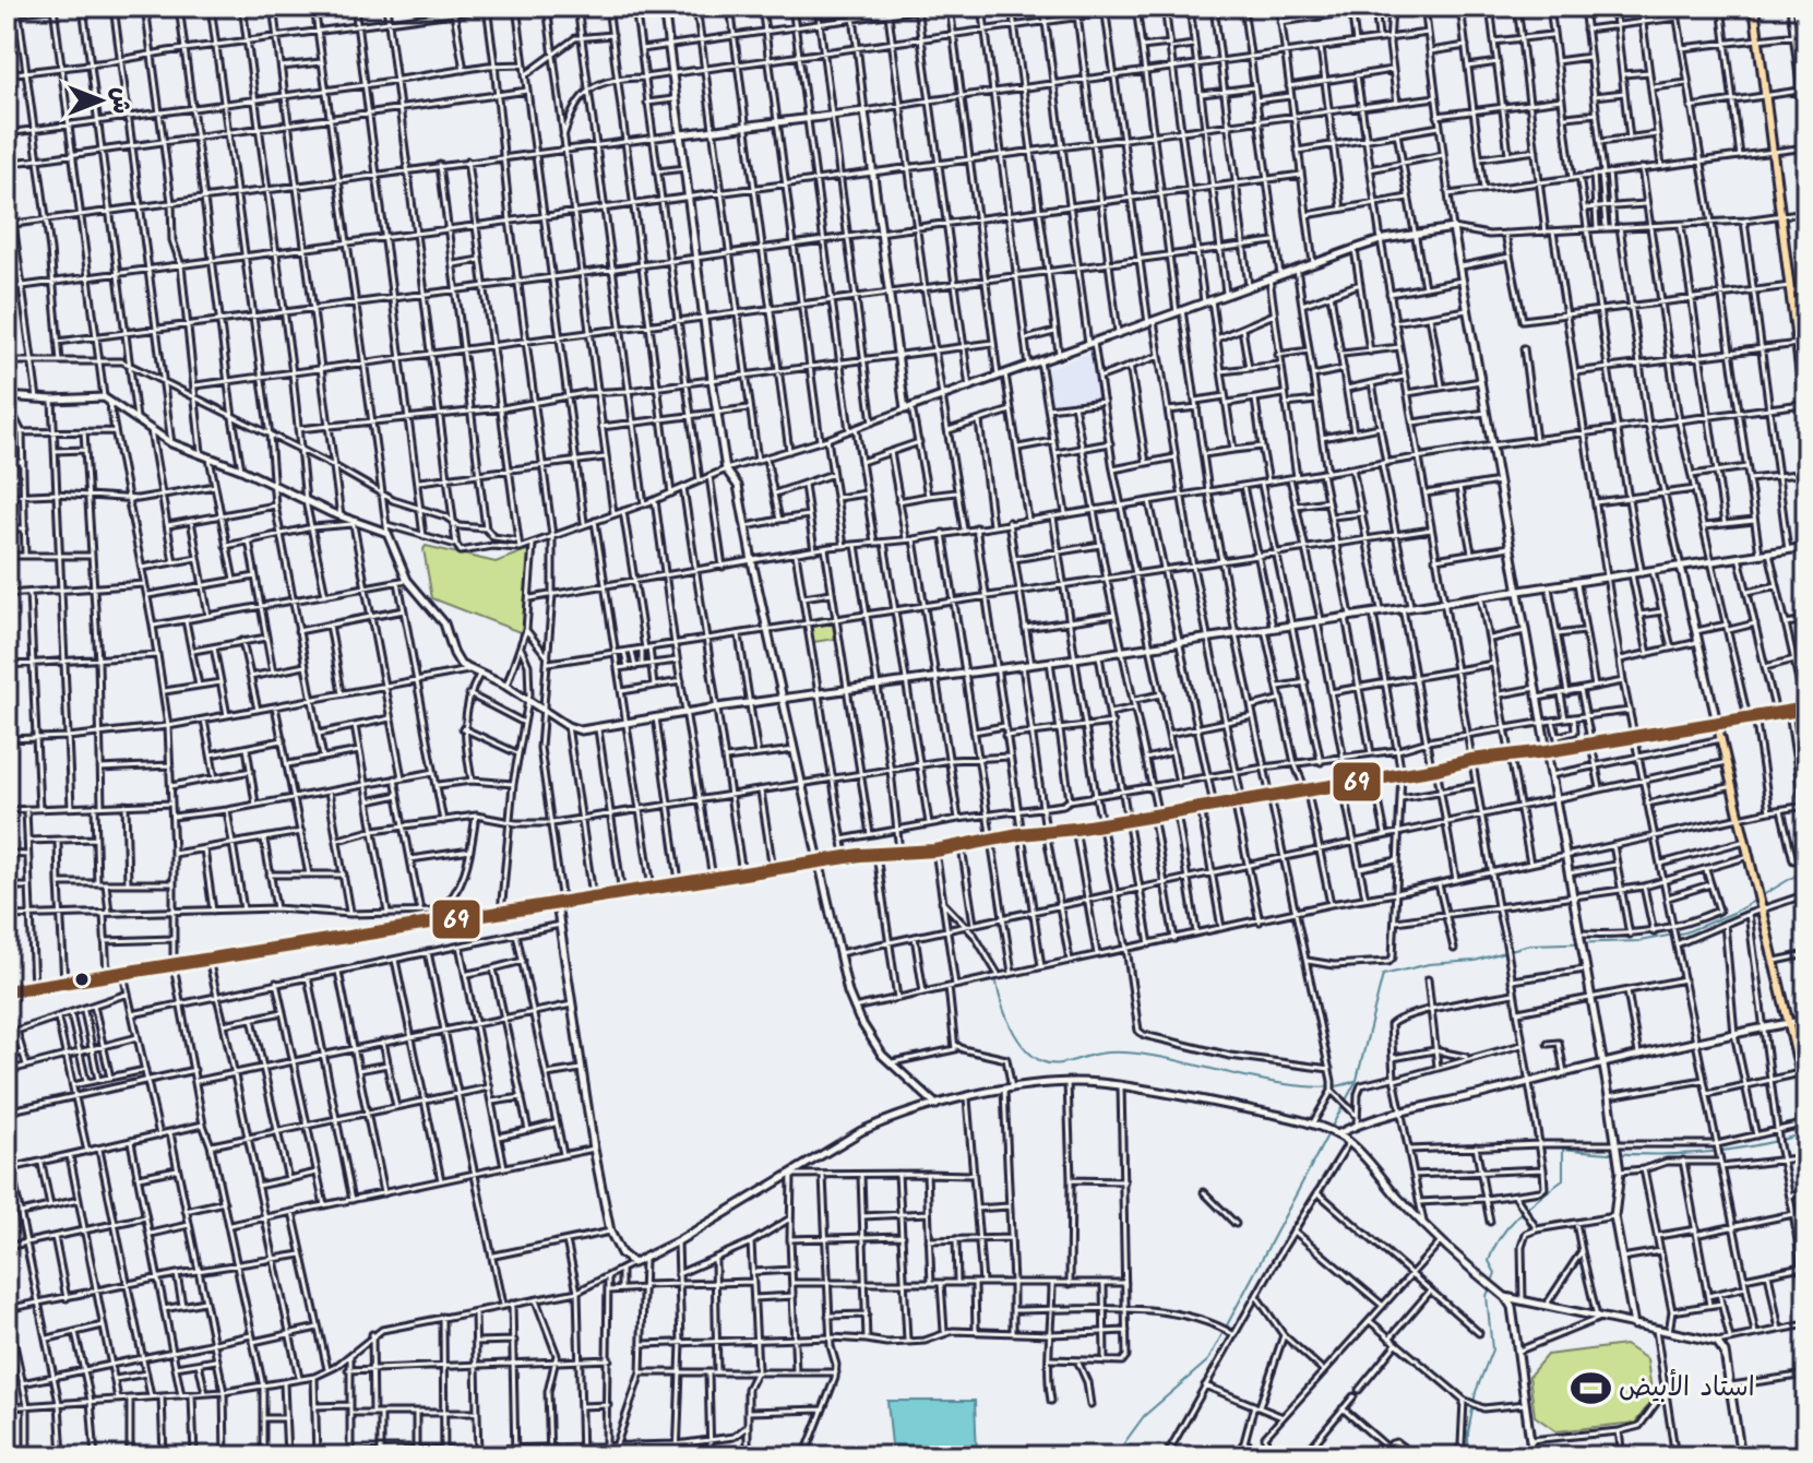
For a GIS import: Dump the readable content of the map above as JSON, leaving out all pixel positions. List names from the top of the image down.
{
  "places": {
    "sports": ["استاد الأبيض"]
  },
  "lines": ["transit line 69"],
  "north": "right"
}
